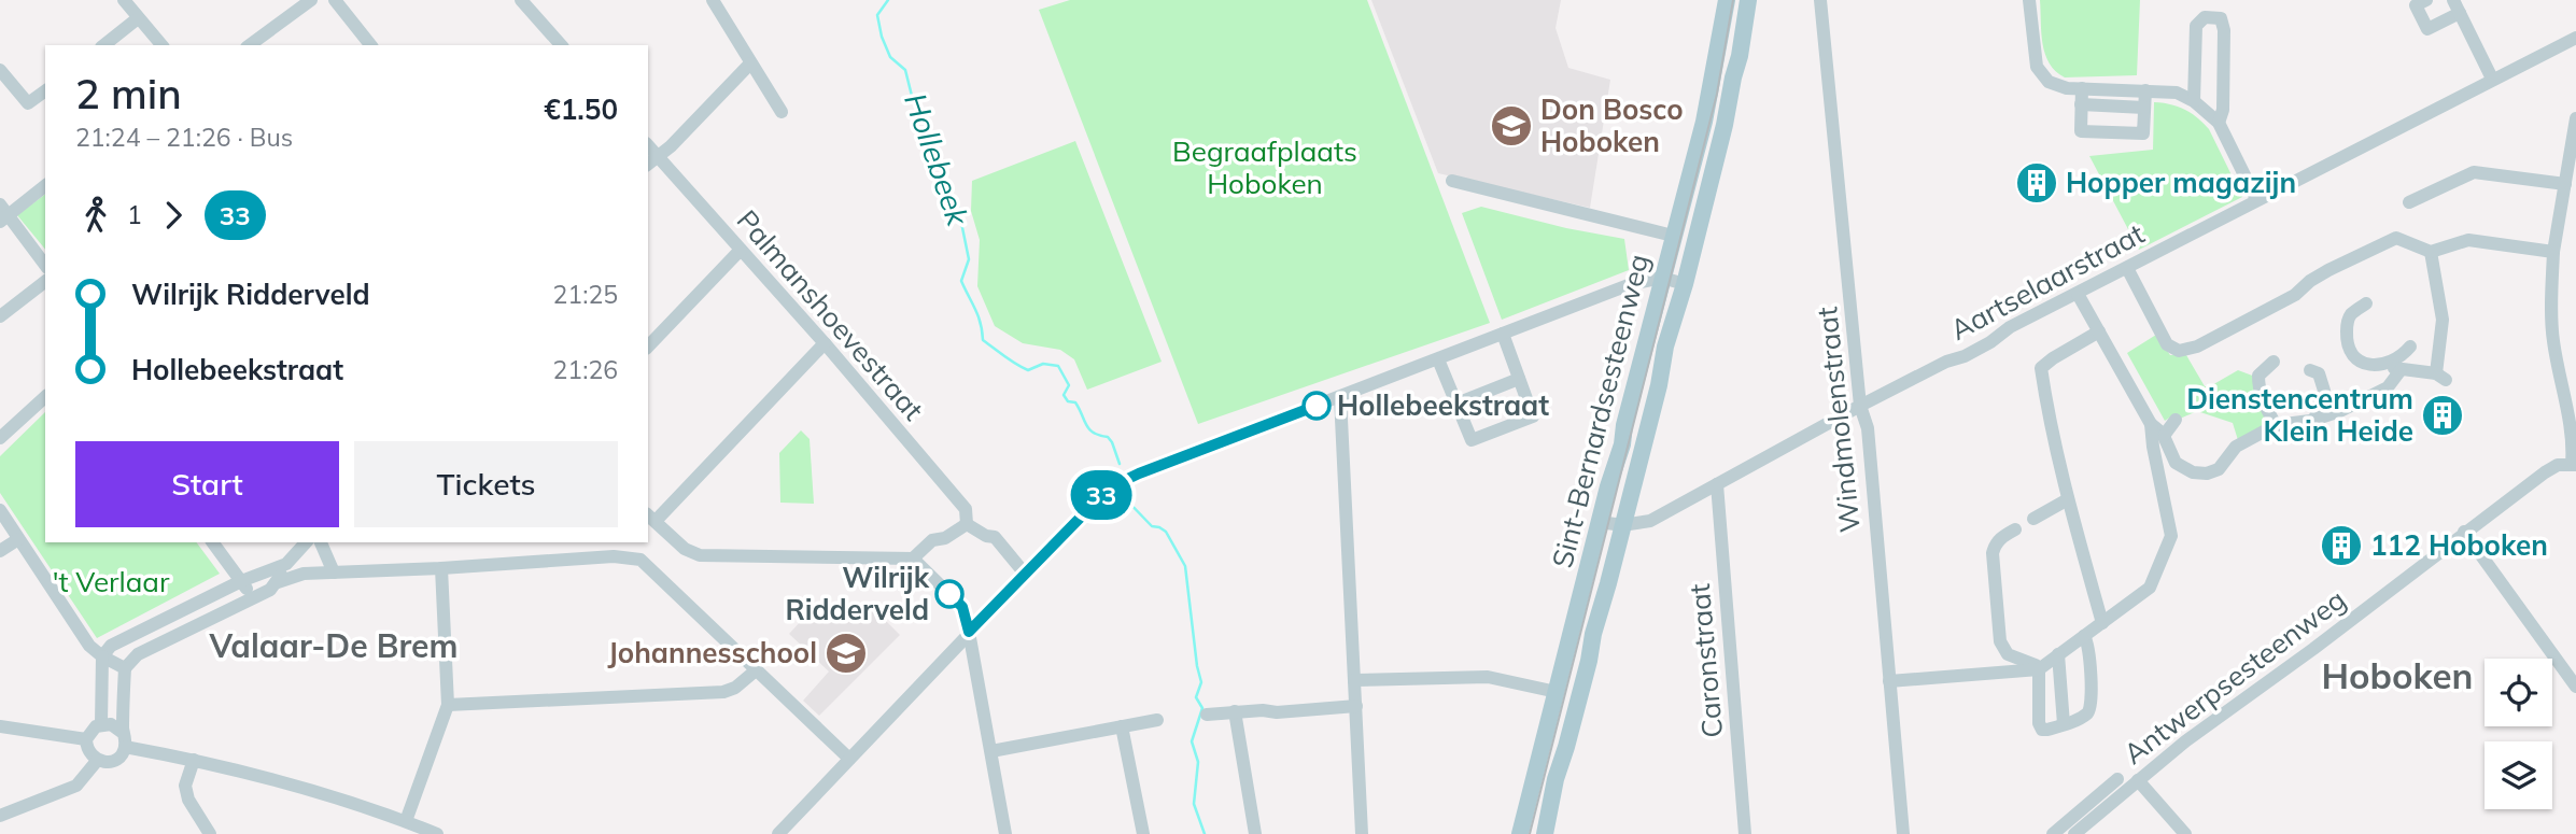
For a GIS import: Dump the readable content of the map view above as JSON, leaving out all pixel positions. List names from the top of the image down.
{
  "streets": {
    "main road": ["Sint-Bernardsesteenweg"],
    "street": [
      "Aartselaarstraat",
      "Palmanshoevestraat",
      "Windmolenstraat",
      "Caronstraat",
      "Antwerpsesteenweg"
    ]
  },
  "crossings": [
    ["Aartselaarstraat", "Sint-Bernardsesteenweg"],
    ["Aartselaarstraat", "Windmolenstraat"],
    ["Aartselaarstraat", "Caronstraat"]
  ],
  "districts": ["Valaar-De Brem", "Hoboken"],
  "water": ["Hollebeek"],
  "parks": ["Begraafplaats Hoboken", "'t Verlaar"],
  "places": {
    "school or university": ["Don Bosco Hoboken", "Johannesschool"],
    "building": ["Hopper magazijn", "Dienstencentrum Klein Heide", "112 Hoboken"],
    "other": ["Hollebeekstraat", "Wilrijk Ridderveld"]
  },
  "lines": ["bus line 33"],
  "page": {
    "on_map": "33",
    "heading": ["2 min", "21:24 – 21:26 · Bus", "€1.50"],
    "legs": ["1", "33"],
    "list": [
      {
        "name": "Wilrijk Ridderveld",
        "value": "21:25"
      },
      {
        "name": "Hollebeekstraat",
        "value": "21:26"
      }
    ],
    "buttons": ["Start", "Tickets"]
  }
}
